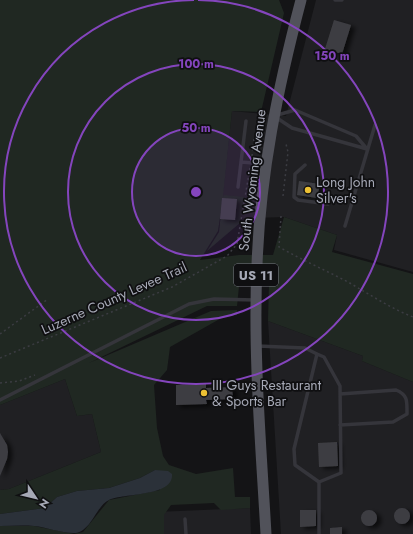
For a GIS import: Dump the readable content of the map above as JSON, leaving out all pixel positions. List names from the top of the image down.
{
  "streets": {
    "main road": ["South Wyoming Avenue", "US 11"],
    "path": ["Luzerne County Levee Trail"]
  },
  "places": ["Long John Silver's", "III Guys Restaurant & Sports Bar"],
  "north": "bottom right",
  "rings": ["150 m", "100 m", "50 m"]
}
